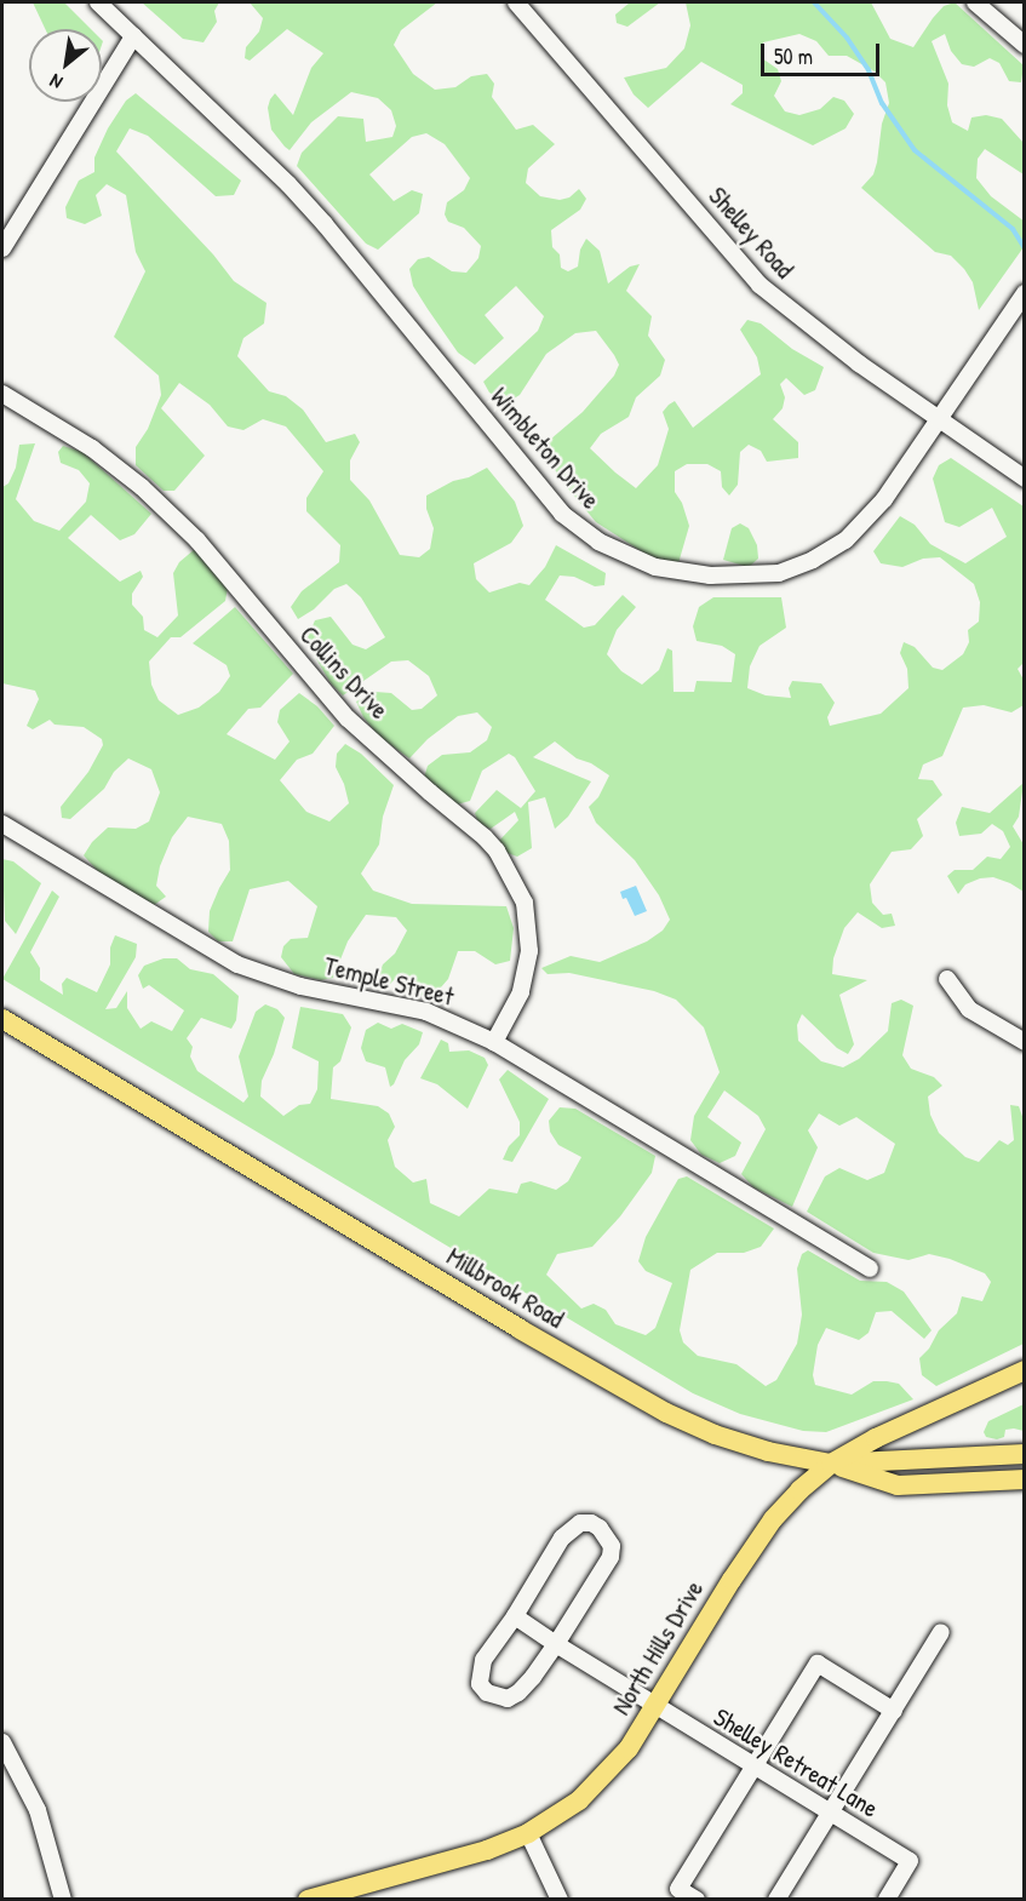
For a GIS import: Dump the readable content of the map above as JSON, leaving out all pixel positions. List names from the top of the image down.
{
  "streets": {
    "main road": ["Millbrook Road", "North Hills Drive"],
    "street": [
      "Shelley Road",
      "Wimbleton Drive",
      "Collins Drive",
      "Temple Street",
      "Shelley Retreat Lane"
    ]
  },
  "crossings": [
    ["Shelley Road", "Wimbleton Drive"],
    ["Collins Drive", "Temple Street"],
    ["Millbrook Road", "North Hills Drive"],
    ["North Hills Drive", "Shelley Retreat Lane"]
  ],
  "scale_bar": "50 m",
  "north": "bottom left"
}
